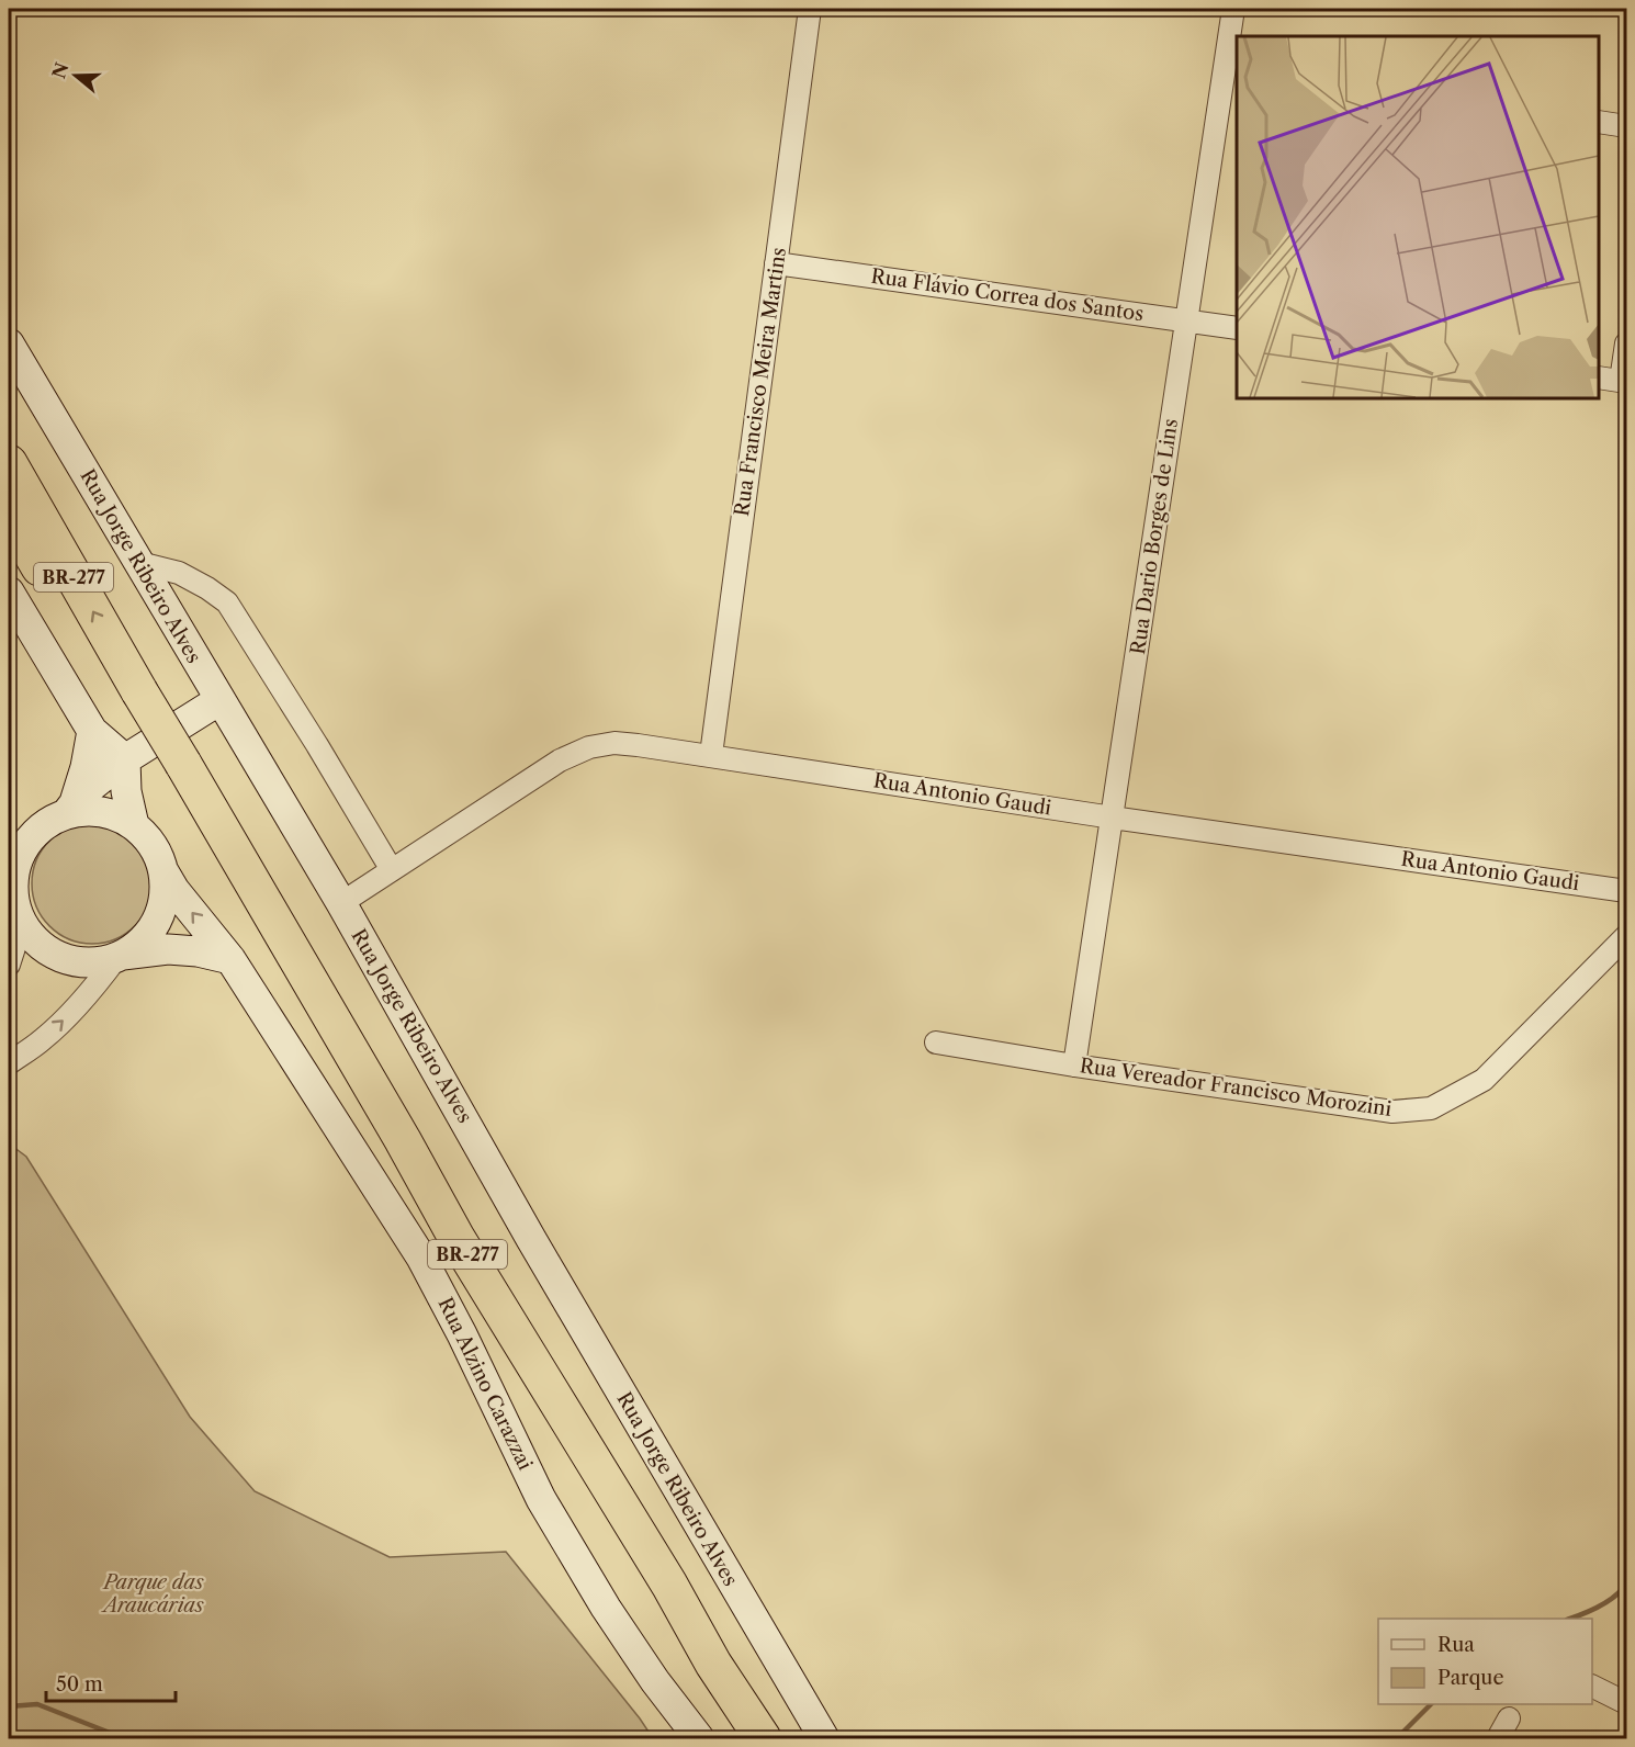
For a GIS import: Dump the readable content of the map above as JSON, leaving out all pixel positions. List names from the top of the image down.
{
  "streets": {
    "highway": ["BR-277"],
    "main road": ["Rua Jorge Ribeiro Alves", "Rua Alzino Carazzai"],
    "street": [
      "Rua Flávio Correa dos Santos",
      "Rua Francisco Meira Martins",
      "Rua Dario Borges de Lins",
      "Rua Antonio Gaudi",
      "Rua Vereador Francisco Morozini"
    ]
  },
  "crossings": [
    ["Rua Flávio Correa dos Santos", "Rua Francisco Meira Martins"],
    ["Rua Flávio Correa dos Santos", "Rua Dario Borges de Lins"],
    ["Rua Francisco Meira Martins", "Rua Antonio Gaudi"],
    ["Rua Dario Borges de Lins", "Rua Antonio Gaudi"],
    ["Rua Dario Borges de Lins", "Rua Vereador Francisco Morozini"],
    ["Rua Jorge Ribeiro Alves", "Rua Antonio Gaudi"]
  ],
  "parks": ["Parque das Araucárias"],
  "legend": ["Rua", "Parque"],
  "scale_bar": "50 m",
  "north": "left"
}
